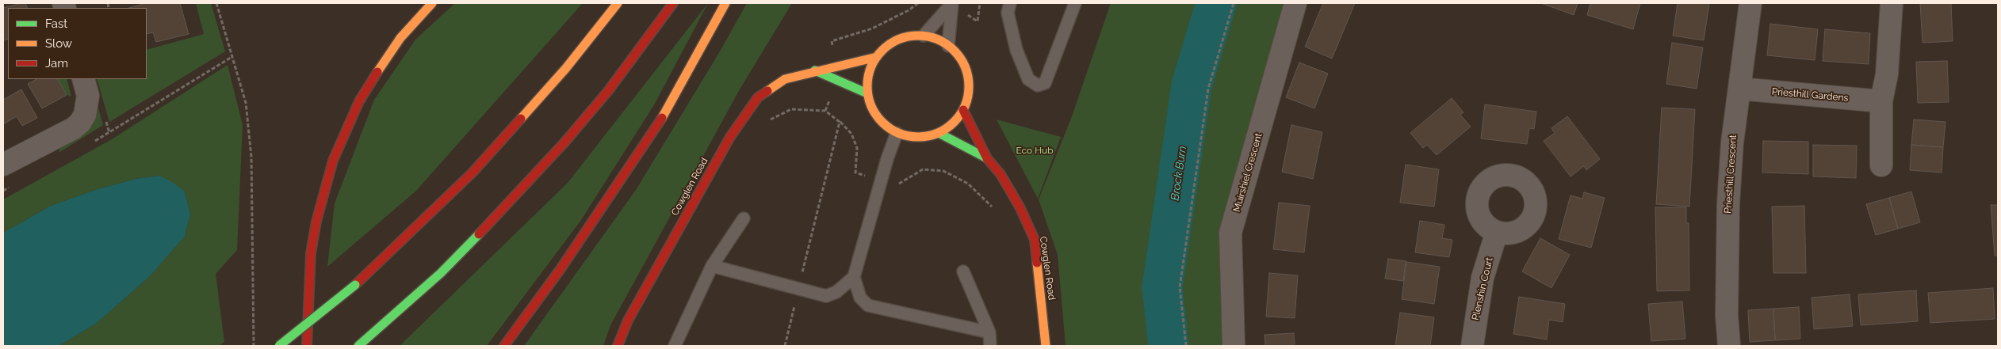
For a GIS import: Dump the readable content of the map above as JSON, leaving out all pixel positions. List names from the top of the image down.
{
  "streets": {
    "main road": ["Cowglen Road"],
    "street": [
      "Priesthill Gardens",
      "Muirshiel Crescent",
      "Priesthill Crescent",
      "Plenshin Court"
    ]
  },
  "crossings": [
    ["Priesthill Gardens", "Priesthill Crescent"]
  ],
  "water": ["Brock Burn"],
  "parks": ["Eco Hub"],
  "legend": ["Fast", "Slow", "Jam"]
}
